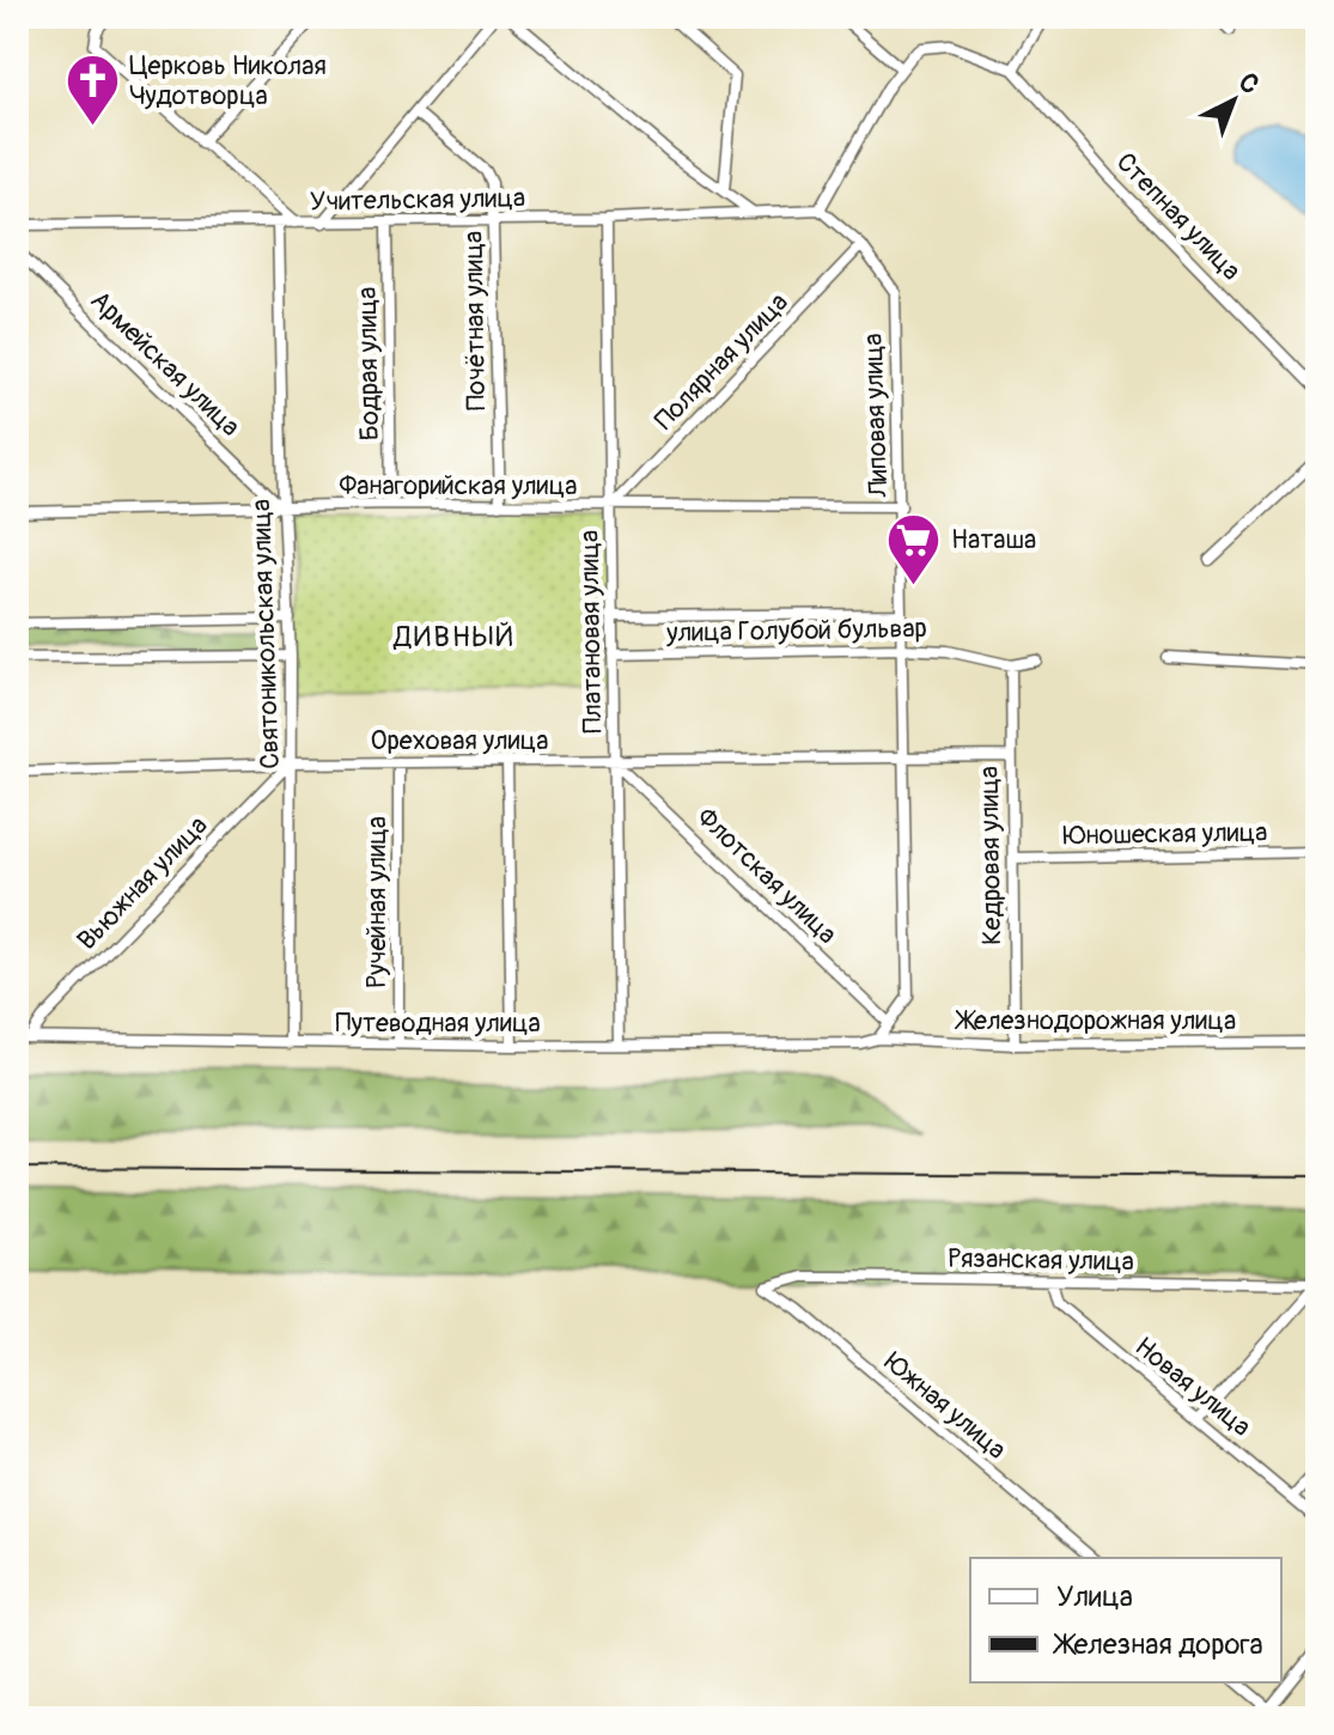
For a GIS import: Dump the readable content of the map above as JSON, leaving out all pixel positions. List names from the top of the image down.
{
  "streets": {
    "street": [
      "Учительская улица",
      "Степная улица",
      "Почётная улица",
      "Полярная улица",
      "Армейская улица",
      "Бодрая улица",
      "Липовая улица",
      "Фанагорийская улица",
      "улица Голубой бульвар",
      "Платановая улица",
      "Святоникольская улица",
      "Ореховая улица",
      "Юношеская улица",
      "Кедровая улица",
      "Флотская улица",
      "Вьюжная улица",
      "Ручейная улица",
      "Железнодорожная улица",
      "Путеводная улица",
      "Рязанская улица",
      "Новая улица",
      "Южная улица"
    ]
  },
  "crossings": [
    ["Учительская улица", "Почётная улица"],
    ["Учительская улица", "Бодрая улица"],
    ["Учительская улица", "Липовая улица"],
    ["Учительская улица", "Платановая улица"],
    ["Учительская улица", "Святоникольская улица"],
    ["Почётная улица", "Фанагорийская улица"],
    ["Полярная улица", "Липовая улица"],
    ["Полярная улица", "Фанагорийская улица"],
    ["Полярная улица", "Платановая улица"],
    ["Армейская улица", "Фанагорийская улица"],
    ["Армейская улица", "Святоникольская улица"],
    ["Бодрая улица", "Фанагорийская улица"],
    ["Липовая улица", "Фанагорийская улица"],
    ["Липовая улица", "улица Голубой бульвар"],
    ["Липовая улица", "Ореховая улица"],
    ["Липовая улица", "Флотская улица"],
    ["Фанагорийская улица", "Платановая улица"],
    ["Фанагорийская улица", "Святоникольская улица"],
    ["улица Голубой бульвар", "Платановая улица"],
    ["улица Голубой бульвар", "Кедровая улица"],
    ["Платановая улица", "Ореховая улица"],
    ["Платановая улица", "Флотская улица"],
    ["Платановая улица", "Путеводная улица"],
    ["Святоникольская улица", "Ореховая улица"],
    ["Святоникольская улица", "Вьюжная улица"],
    ["Святоникольская улица", "Путеводная улица"],
    ["Ореховая улица", "Кедровая улица"],
    ["Ореховая улица", "Флотская улица"],
    ["Ореховая улица", "Вьюжная улица"],
    ["Ореховая улица", "Ручейная улица"],
    ["Юношеская улица", "Кедровая улица"],
    ["Кедровая улица", "Железнодорожная улица"],
    ["Вьюжная улица", "Путеводная улица"],
    ["Ручейная улица", "Путеводная улица"],
    ["Железнодорожная улица", "Путеводная улица"],
    ["Рязанская улица", "Новая улица"],
    ["Рязанская улица", "Южная улица"]
  ],
  "districts": ["ДИВНЫЙ"],
  "places": {
    "church": ["Церковь Николая Чудотворца"],
    "supermarket": ["Наташа"]
  },
  "legend": ["Улица", "Железная дорога"],
  "north": "top right"
}
